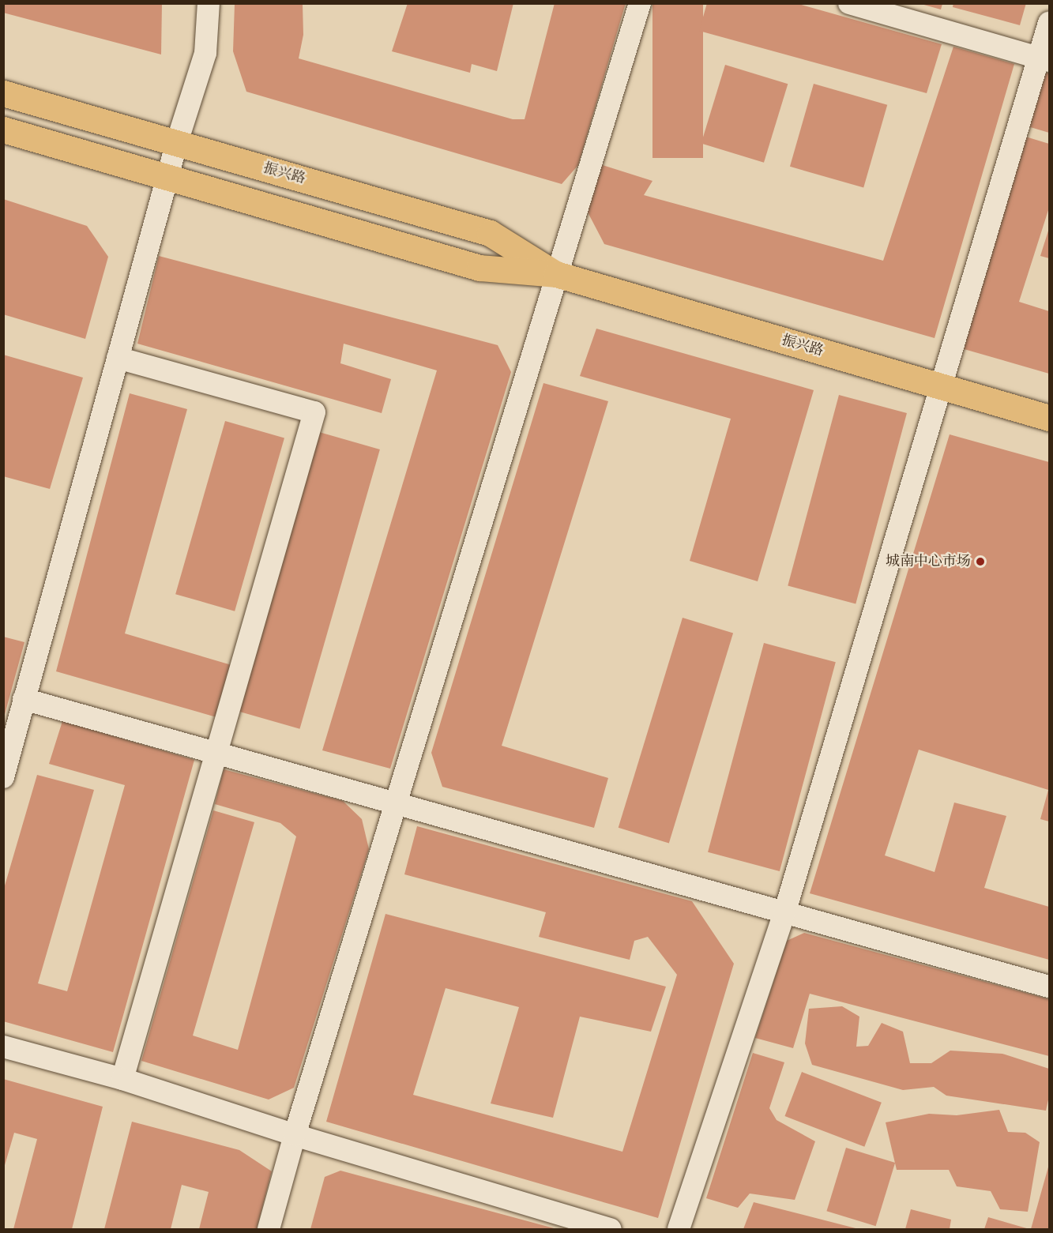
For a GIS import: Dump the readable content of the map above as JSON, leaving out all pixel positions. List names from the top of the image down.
{
  "streets": {
    "main road": ["振兴路"]
  },
  "places": ["城南中心市场"]
}
